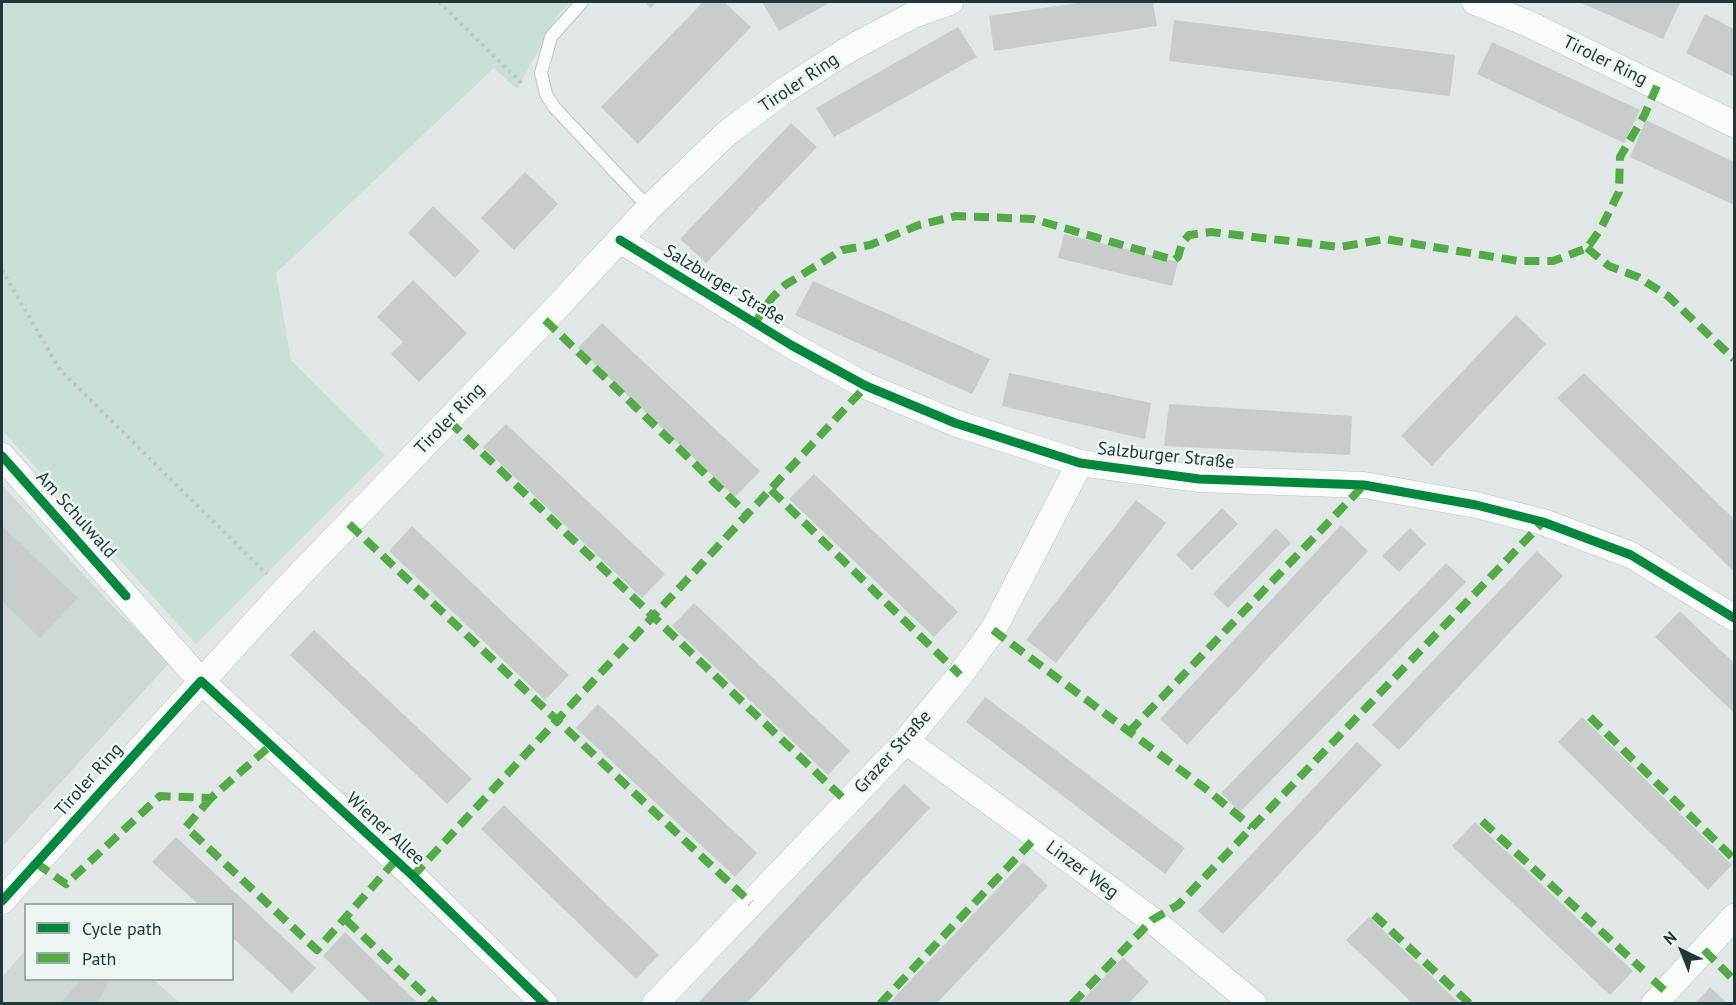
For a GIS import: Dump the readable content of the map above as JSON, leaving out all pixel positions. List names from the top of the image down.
{
  "streets": {
    "street": [
      "Tiroler Ring",
      "Salzburger Straße",
      "Am Schulwald",
      "Grazer Straße",
      "Wiener Allee",
      "Linzer Weg"
    ]
  },
  "crossings": [
    ["Tiroler Ring", "Salzburger Straße"],
    ["Tiroler Ring", "Am Schulwald"],
    ["Tiroler Ring", "Wiener Allee"],
    ["Salzburger Straße", "Grazer Straße"],
    ["Am Schulwald", "Wiener Allee"],
    ["Grazer Straße", "Linzer Weg"]
  ],
  "legend": ["Cycle path", "Path"],
  "north": "top left"
}
